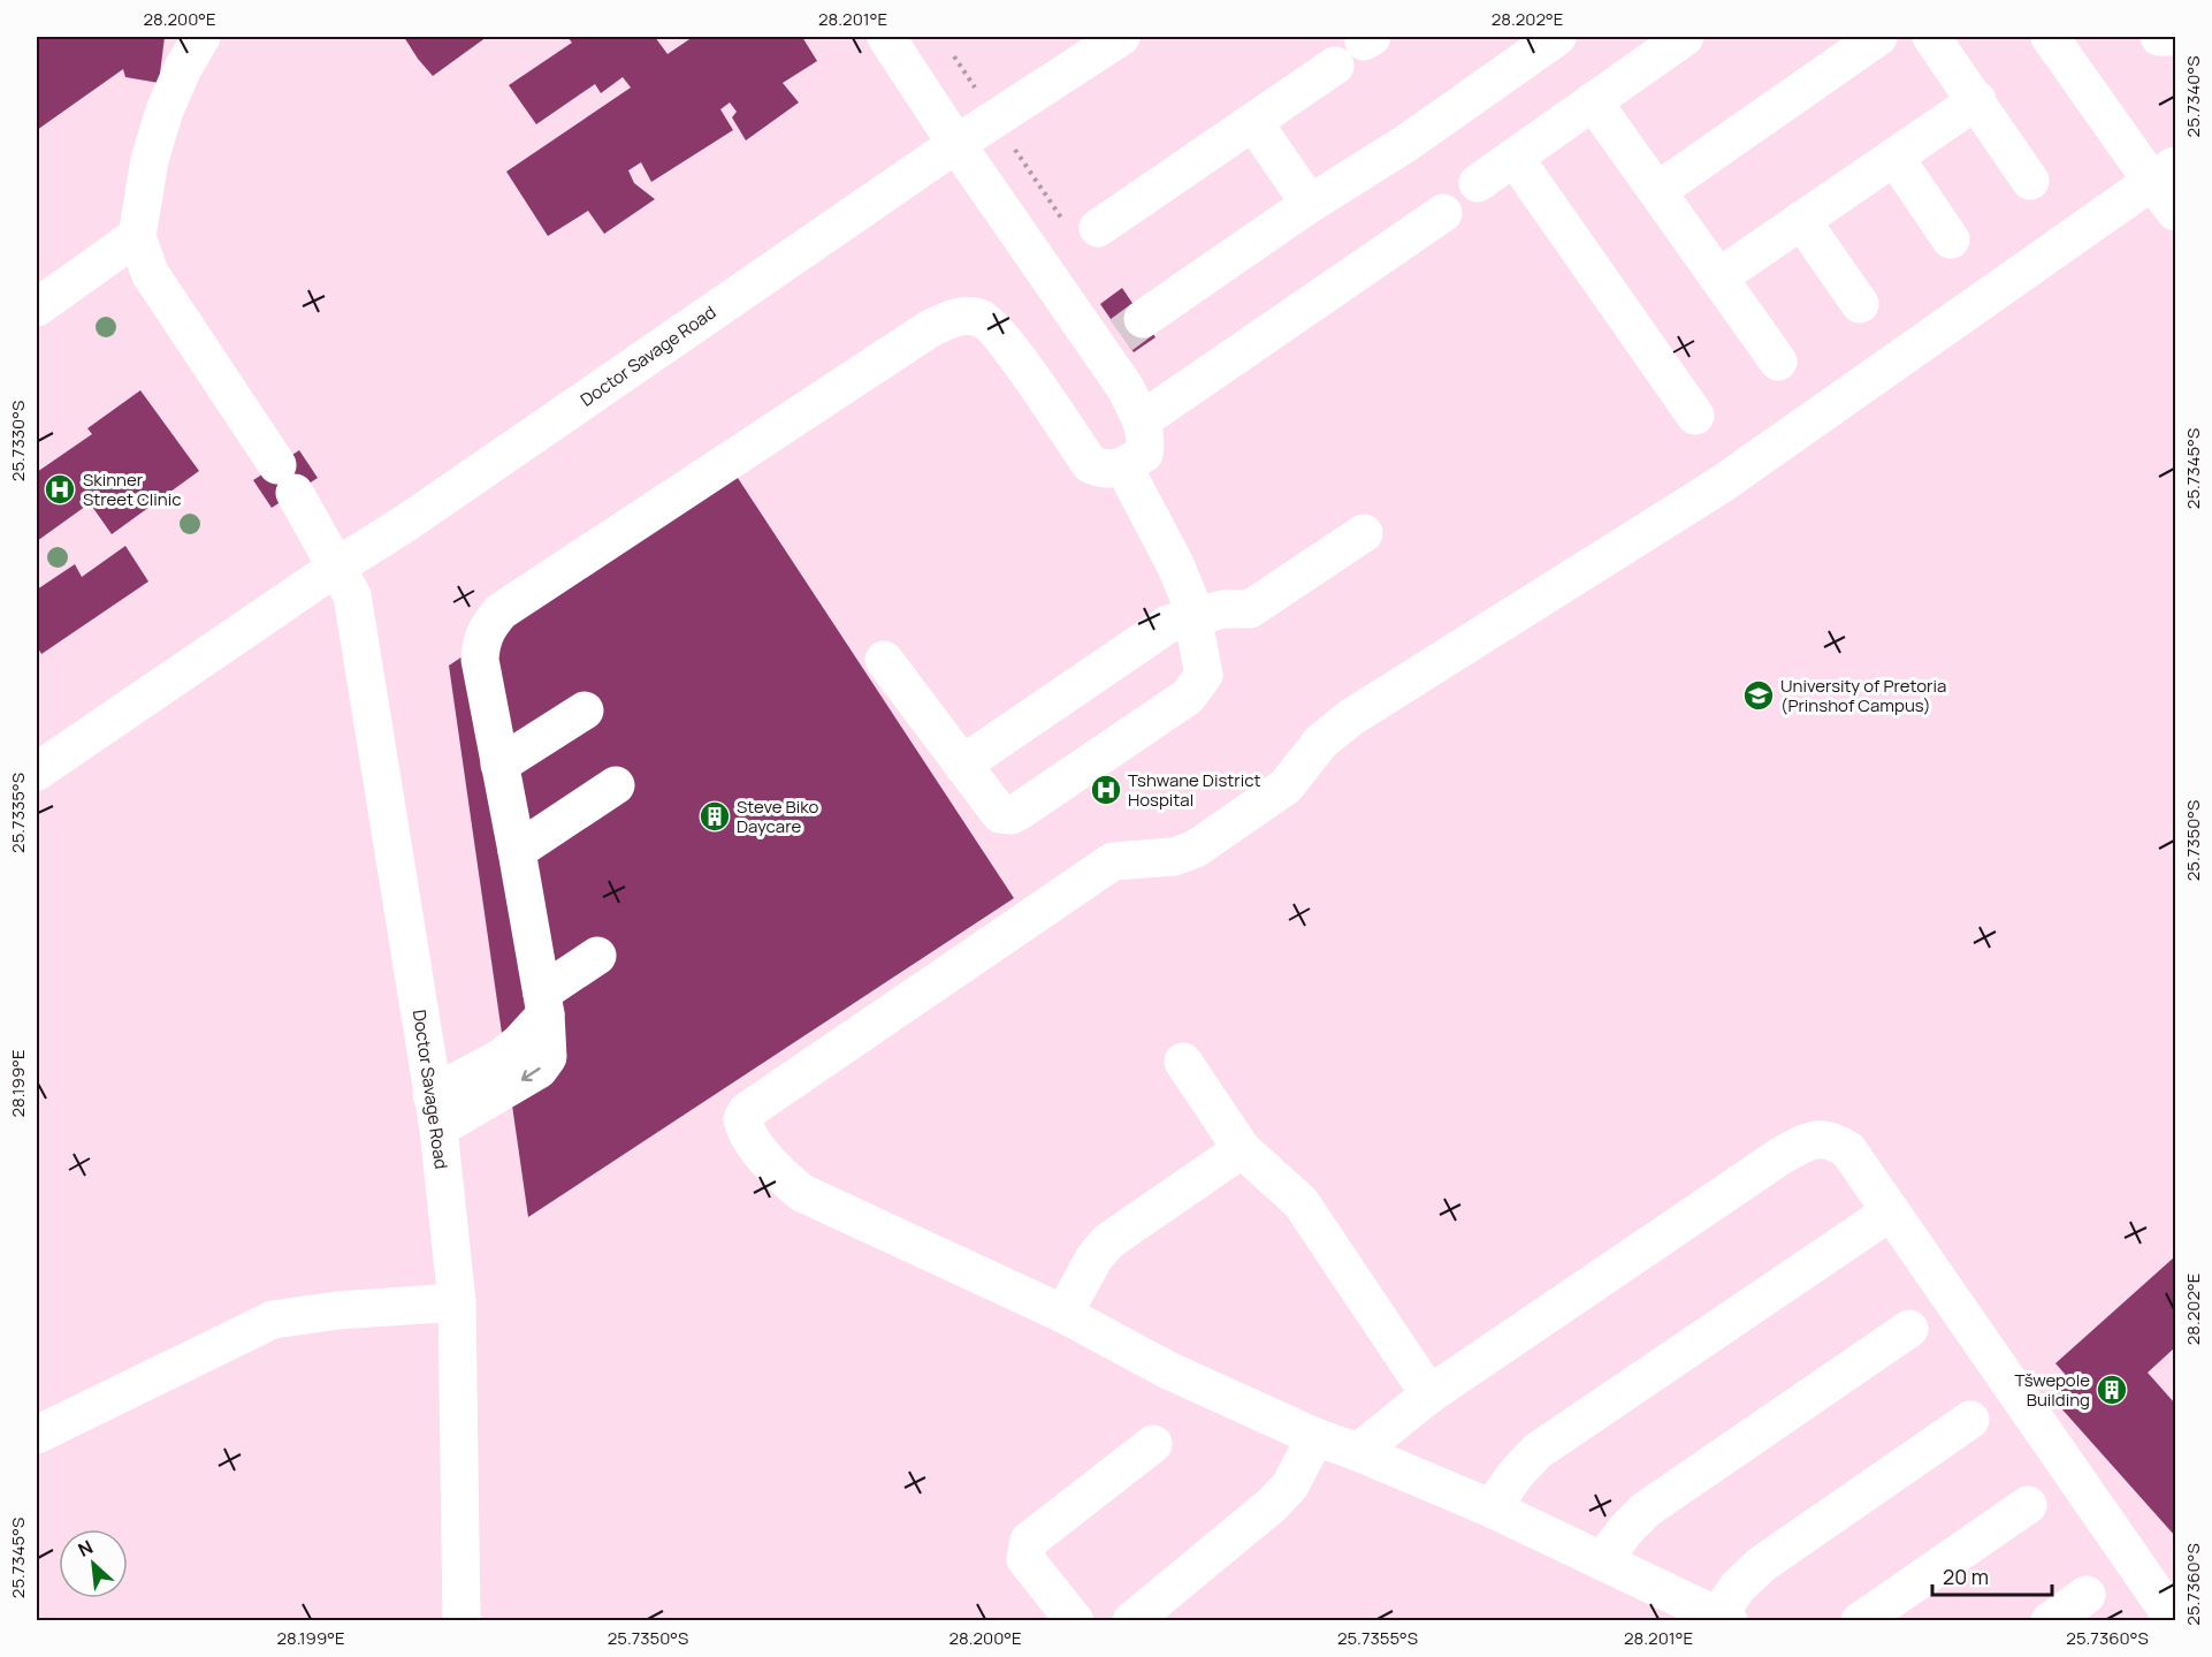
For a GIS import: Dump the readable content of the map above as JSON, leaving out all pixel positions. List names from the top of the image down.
{
  "streets": {
    "street": ["Doctor Savage Road"]
  },
  "places": {
    "hospital": ["Skinner Street Clinic", "Tshwane District Hospital"],
    "school or university": ["University of Pretoria (Prinshof Campus)"],
    "building": ["Steve Biko Daycare", "Tšwepole Building"]
  },
  "scale_bar": "20 m",
  "north": "top left",
  "coordinates": [
    "28.200°E",
    "28.201°E",
    "28.202°E",
    "25.7340°S",
    "25.7330°S",
    "25.7345°S",
    "25.7335°S",
    "25.7350°S",
    "28.199°E",
    "25.7360°S",
    "25.7355°S"
  ]
}
